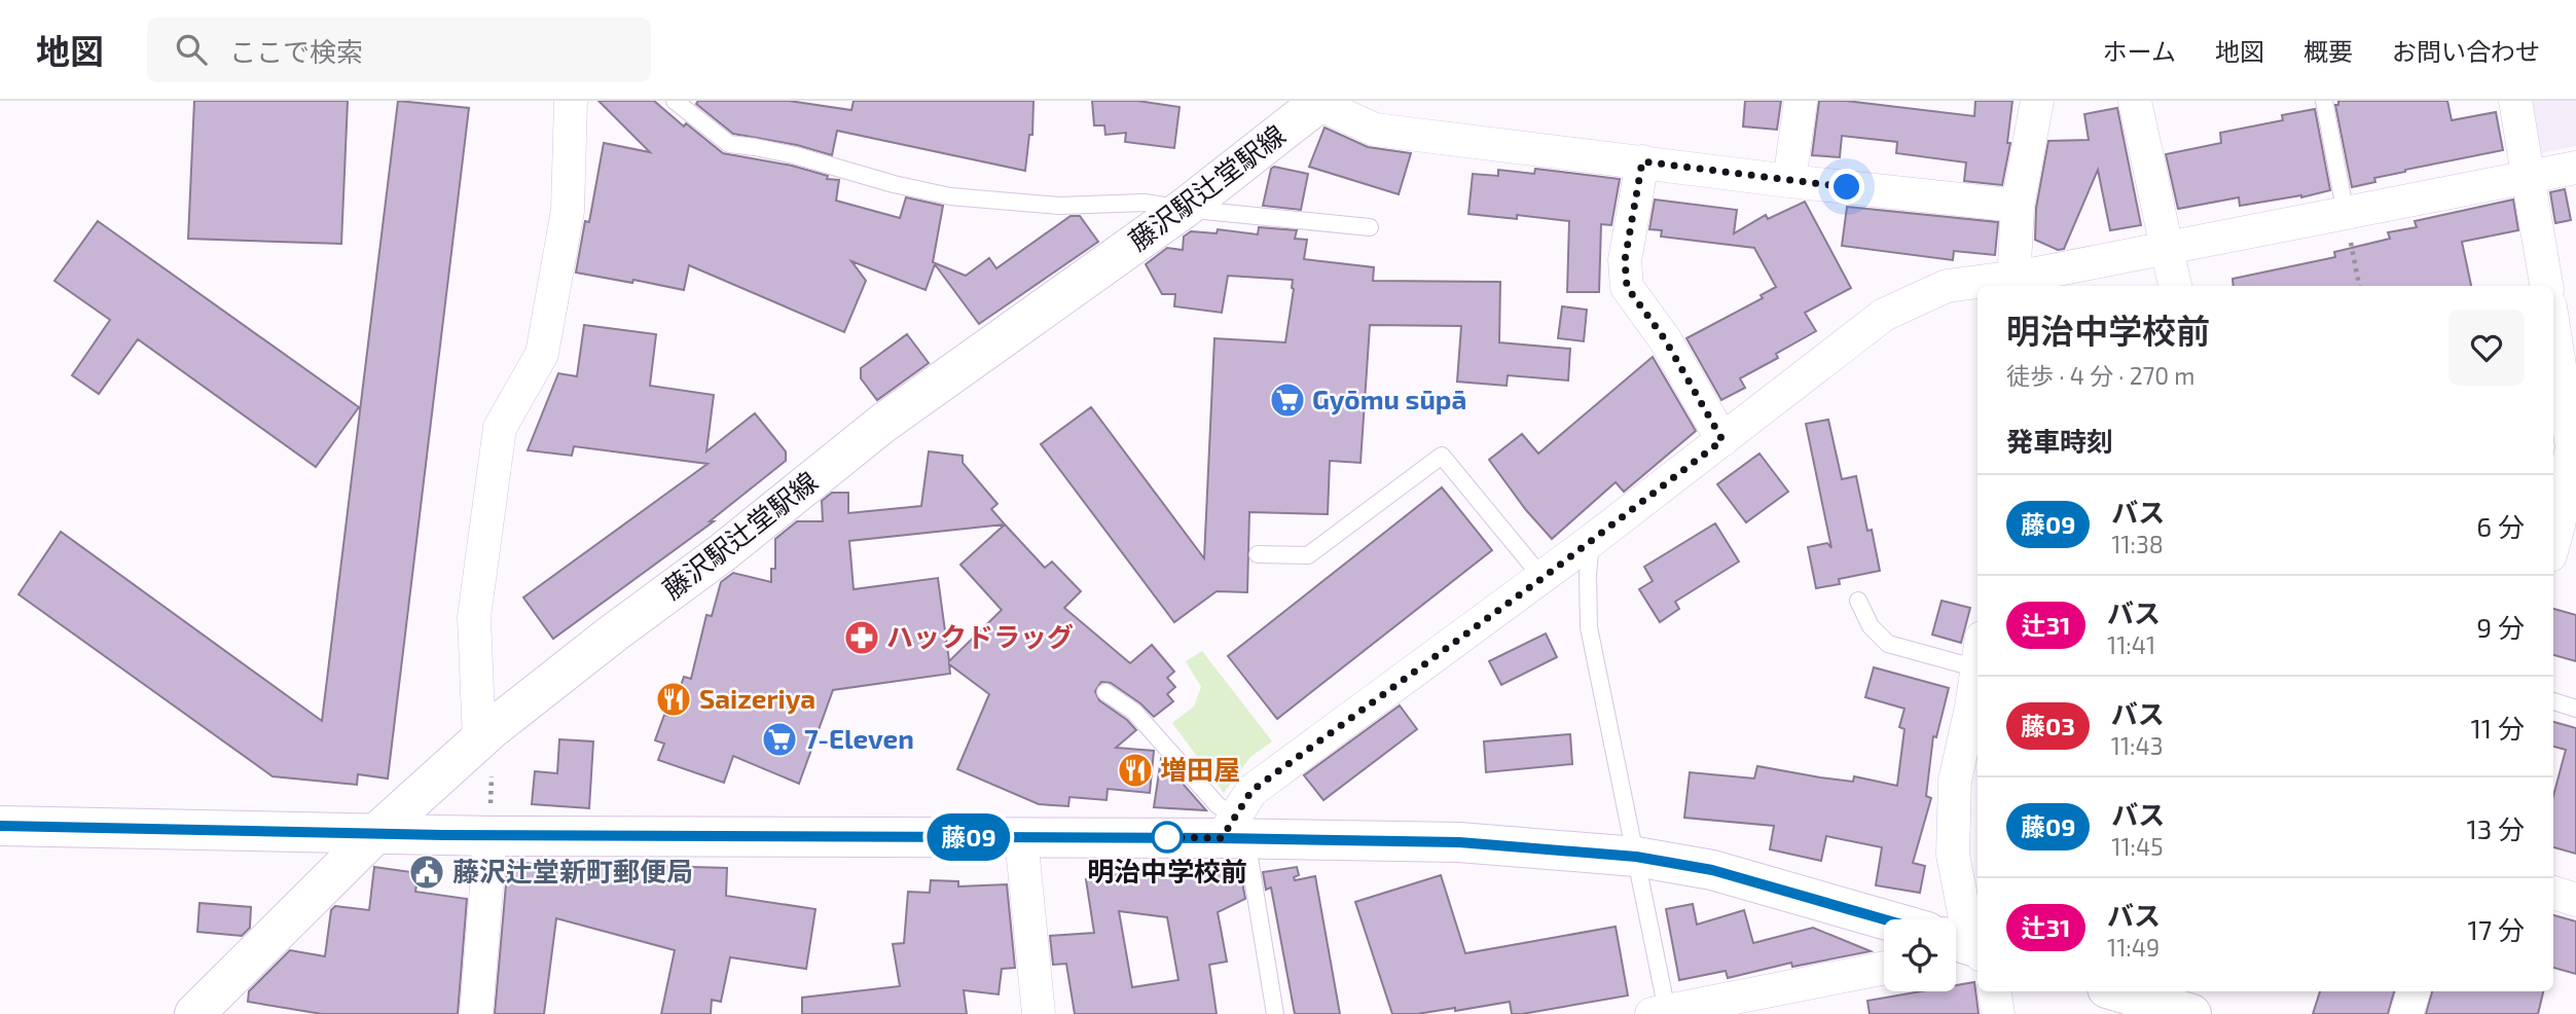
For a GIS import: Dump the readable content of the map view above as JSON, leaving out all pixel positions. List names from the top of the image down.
{
  "streets": {
    "street": ["藤沢駅辻堂駅線"]
  },
  "places": {
    "supermarket": ["Gyōmu sūpā", "7-Eleven"],
    "pharmacy": ["ハックドラッグ"],
    "restaurant": ["Saizeriya", "増田屋"],
    "other": ["明治中学校前"],
    "public building": ["藤沢辻堂新町郵便局"]
  },
  "lines": ["bus line 藤09"],
  "page": {
    "header": "地図",
    "search": "ここで検索",
    "nav": [
      "ホーム",
      "地図",
      "概要",
      "お問い合わせ"
    ],
    "on_map": "藤09",
    "heading": [
      ["明治中学校前", "徒歩 · 4 分 · 270 m"],
      "発車時刻"
    ],
    "list": [
      {
        "mark": "藤09",
        "name": "バス",
        "note": "11:38",
        "value": "6 分"
      },
      {
        "mark": "辻31",
        "name": "バス",
        "note": "11:41",
        "value": "9 分"
      },
      {
        "mark": "藤03",
        "name": "バス",
        "note": "11:43",
        "value": "11 分"
      },
      {
        "mark": "藤09",
        "name": "バス",
        "note": "11:45",
        "value": "13 分"
      },
      {
        "mark": "辻31",
        "name": "バス",
        "note": "11:49",
        "value": "17 分"
      }
    ]
  }
}
